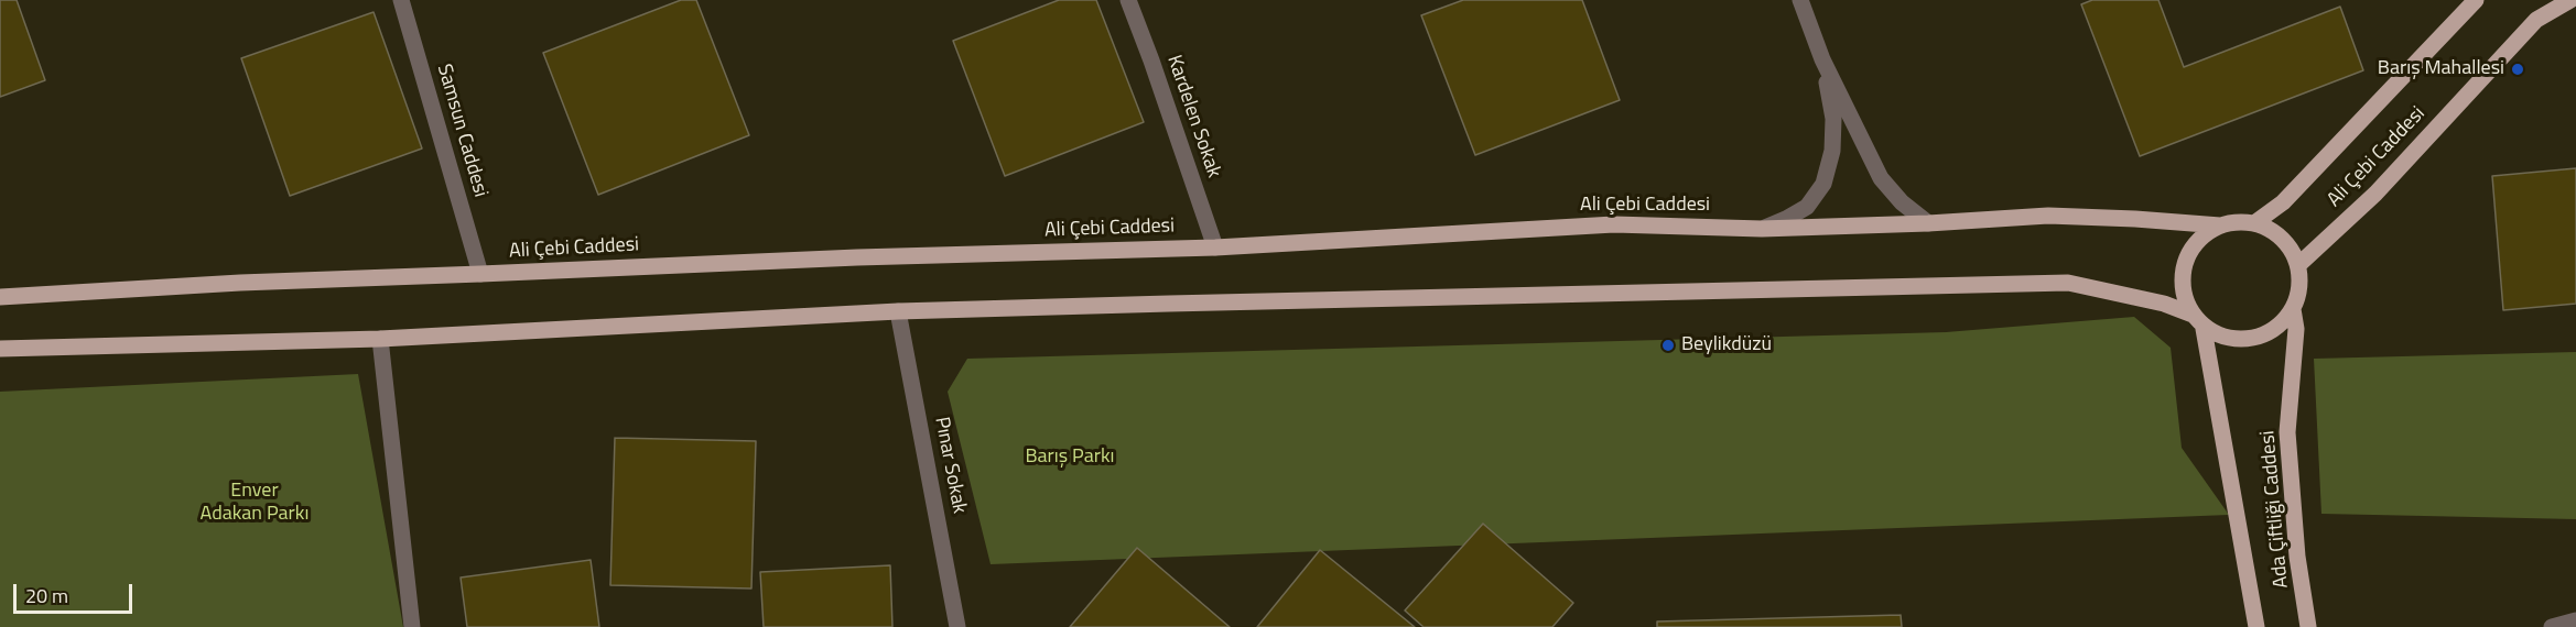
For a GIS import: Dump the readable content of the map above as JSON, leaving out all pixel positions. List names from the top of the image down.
{
  "streets": {
    "main road": ["Ali Çebi Caddesi", "Ada Çiftliği Caddesi"],
    "street": ["Kardelen Sokak", "Samsun Caddesi", "Pınar Sokak"]
  },
  "crossings": [
    ["Kardelen Sokak", "Ali Çebi Caddesi"],
    ["Samsun Caddesi", "Ali Çebi Caddesi"],
    ["Ali Çebi Caddesi", "Ada Çiftliği Caddesi"]
  ],
  "parks": ["Barış Parkı", "Enver Adakan Parkı"],
  "places": ["Barış Mahallesi", "Beylikdüzü"],
  "scale_bar": "20 m"
}
